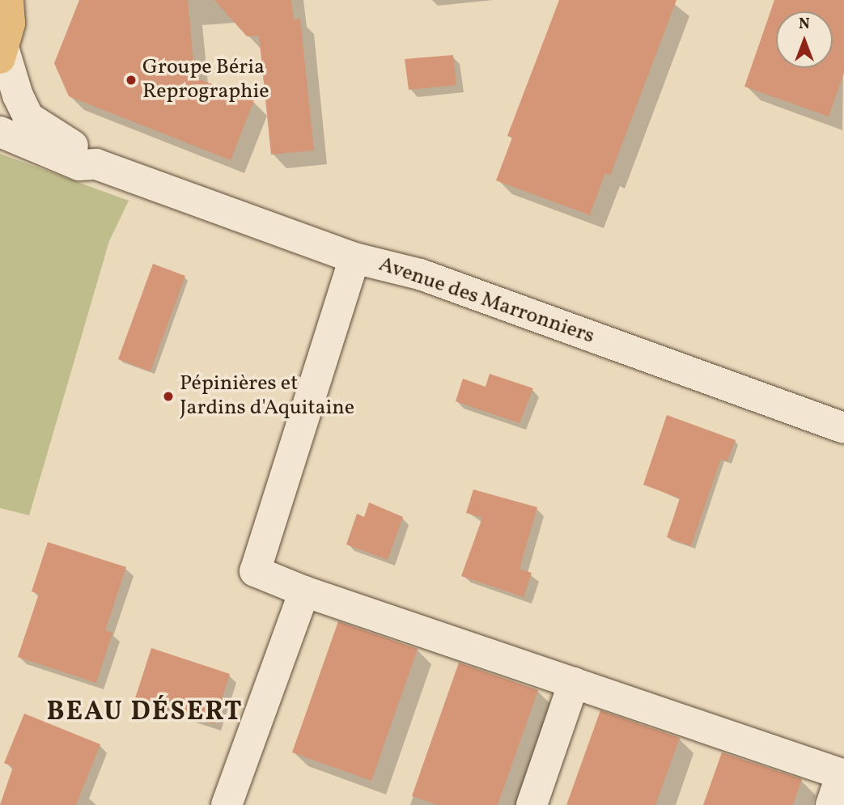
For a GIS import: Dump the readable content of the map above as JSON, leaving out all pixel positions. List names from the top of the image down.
{
  "streets": {
    "street": ["Avenue des Marronniers"]
  },
  "districts": ["BEAU DÉSERT"],
  "places": ["Groupe Béria Reprographie", "Pépinières et Jardins d'Aquitaine"],
  "north": "top"
}
